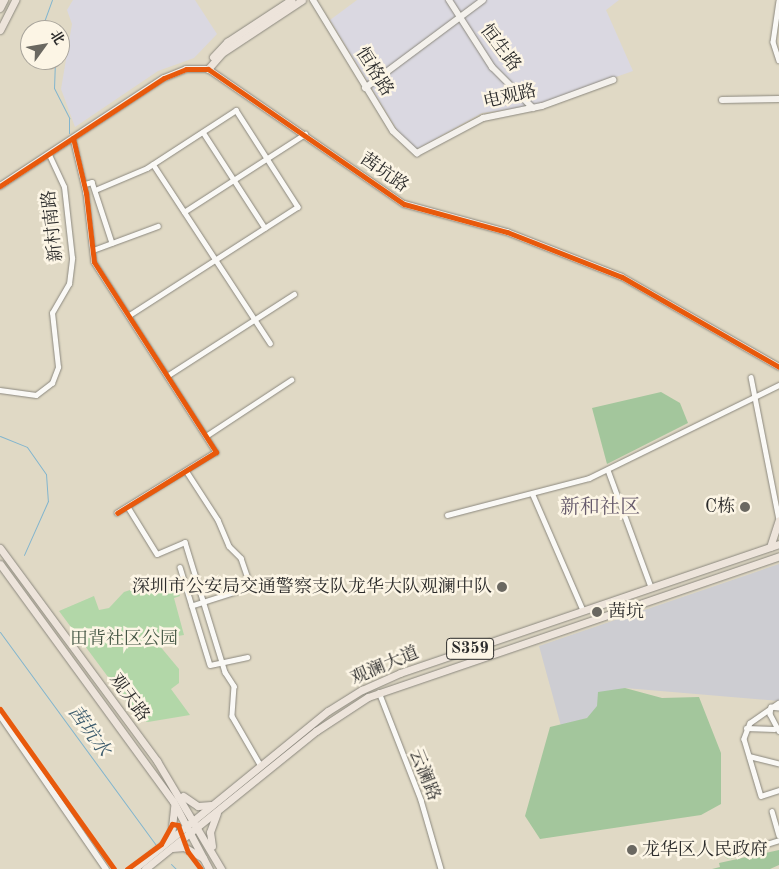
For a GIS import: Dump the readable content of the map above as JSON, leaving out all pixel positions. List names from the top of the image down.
{
  "streets": {
    "main road": ["S359", "观澜大道", "观天路"],
    "street": [
      "恒生路",
      "恒格路",
      "电观路",
      "茜坑路",
      "新村南路",
      "云澜路"
    ]
  },
  "crossings": [
    ["恒生路", "电观路"],
    ["恒格路", "电观路"],
    ["观澜大道", "观天路"],
    ["观澜大道", "云澜路"]
  ],
  "districts": ["新和社区"],
  "water": ["茜坑水"],
  "parks": ["田背社区公园"],
  "places": [
    "C栋",
    "深圳市公安局交通警察支队龙华大队观澜中队",
    "茜坑",
    "龙华区人民政府"
  ],
  "north": "top right"
}
